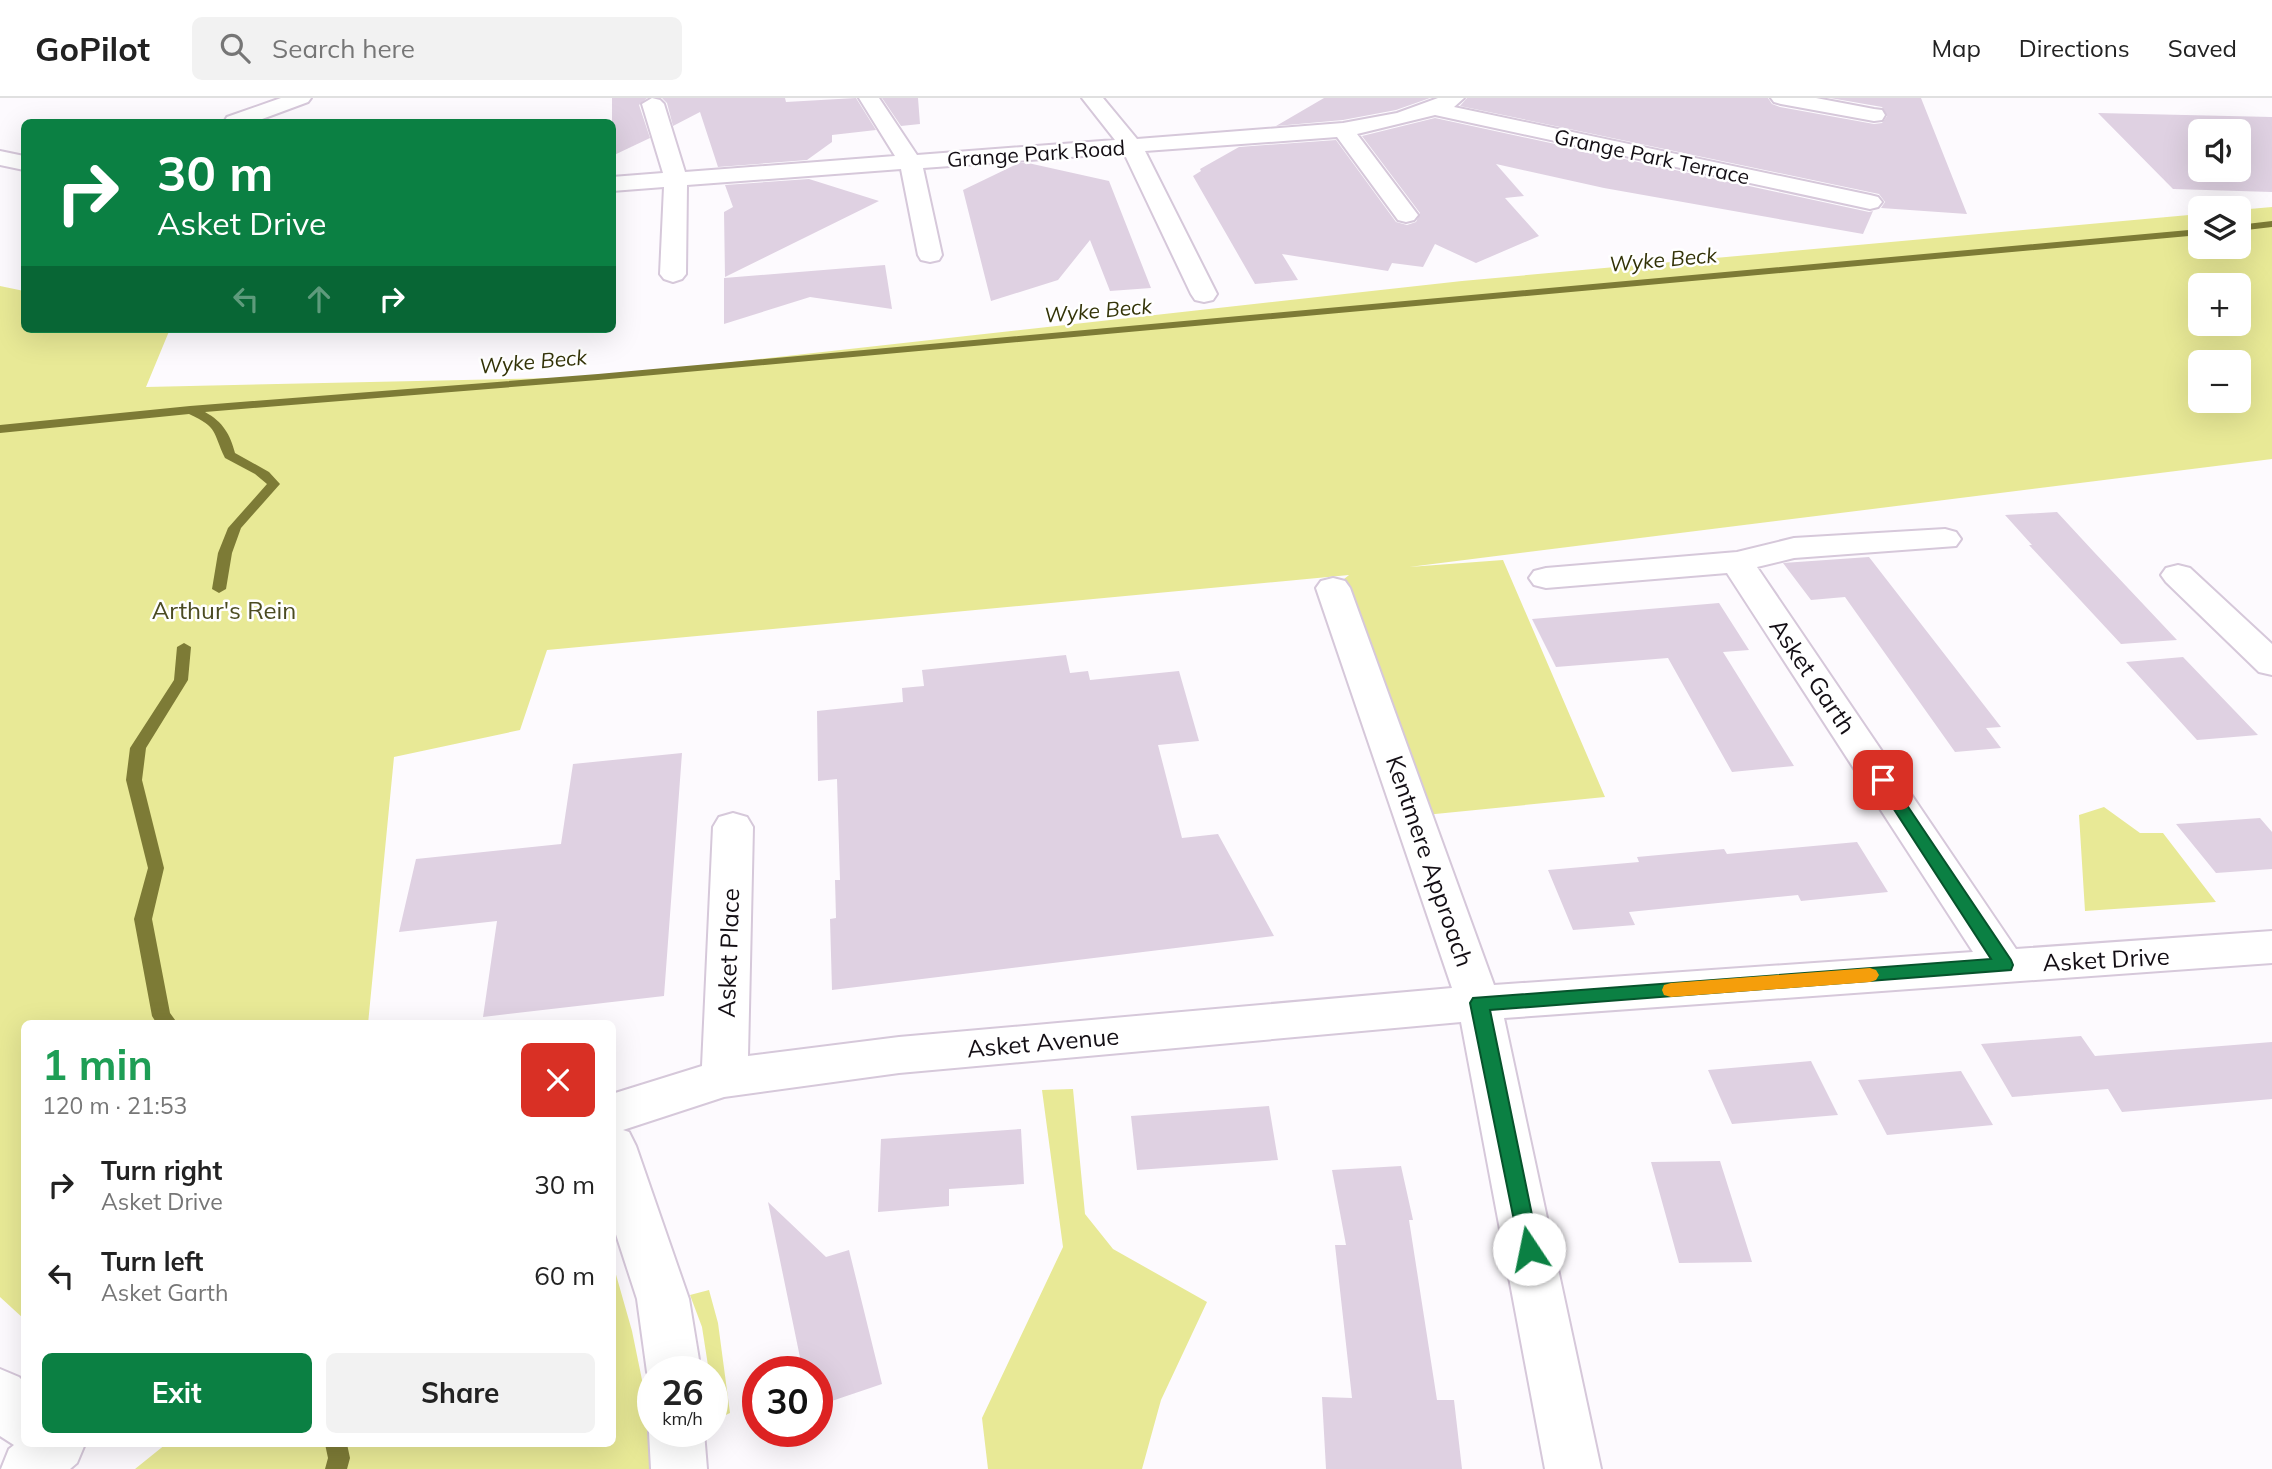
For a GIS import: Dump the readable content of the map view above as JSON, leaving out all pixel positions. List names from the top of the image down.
{
  "streets": {
    "street": [
      "Grange Park Road",
      "Grange Park Terrace",
      "Asket Garth",
      "Kentmere Approach",
      "Asket Place",
      "Asket Drive",
      "Asket Avenue"
    ]
  },
  "crossings": [
    ["Grange Park Road", "Grange Park Terrace"],
    ["Asket Garth", "Asket Drive"],
    ["Kentmere Approach", "Asket Drive"],
    ["Kentmere Approach", "Asket Avenue"],
    ["Asket Place", "Asket Avenue"],
    ["Asket Drive", "Asket Avenue"]
  ],
  "water": ["Wyke Beck"],
  "parks": ["Arthur's Rein"],
  "page": {
    "header": "GoPilot",
    "search": "Search here",
    "nav": ["Map", "Directions", "Saved"],
    "map_buttons": ["+", "−"],
    "turn": ["30 m", "Asket Drive"],
    "heading": ["1 min", "120 m · 21:53"],
    "list": [
      {
        "name": "Turn right",
        "note": "Asket Drive",
        "value": "30 m"
      },
      {
        "name": "Turn left",
        "note": "Asket Garth",
        "value": "60 m"
      }
    ],
    "buttons": ["Exit", "Share"],
    "speed": "26 km/h",
    "limit": "30"
  }
}
